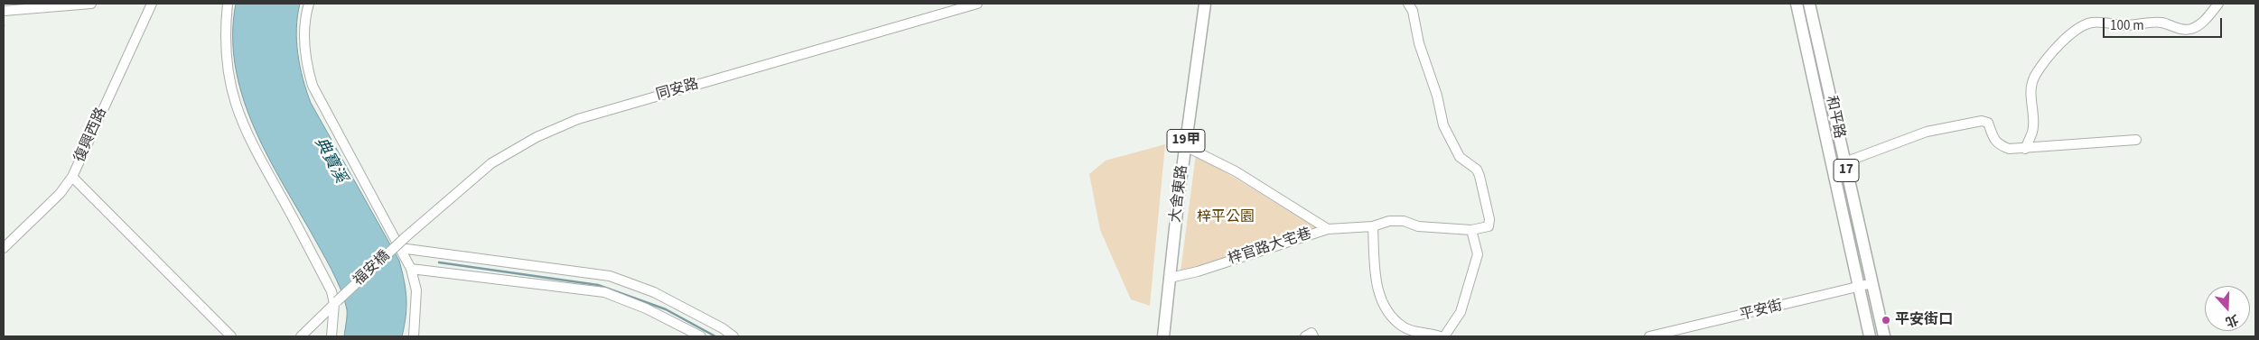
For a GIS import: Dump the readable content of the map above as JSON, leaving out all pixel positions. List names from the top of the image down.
{
  "streets": {
    "main road": [
      "和平路",
      "19甲",
      "17",
      "大舍東路"
    ],
    "street": [
      "同安路",
      "復興西路",
      "梓官路大宅巷",
      "福安橋",
      "平安街"
    ]
  },
  "crossings": [
    ["同安路", "福安橋"],
    ["和平路", "平安街"],
    ["19甲", "大舍東路"],
    ["19甲", "梓官路大宅巷"],
    ["大舍東路", "梓官路大宅巷"]
  ],
  "water": ["典寶溪"],
  "parks": ["梓平公園"],
  "places": ["平安街口"],
  "scale_bar": "100 m",
  "north": "bottom"
}
